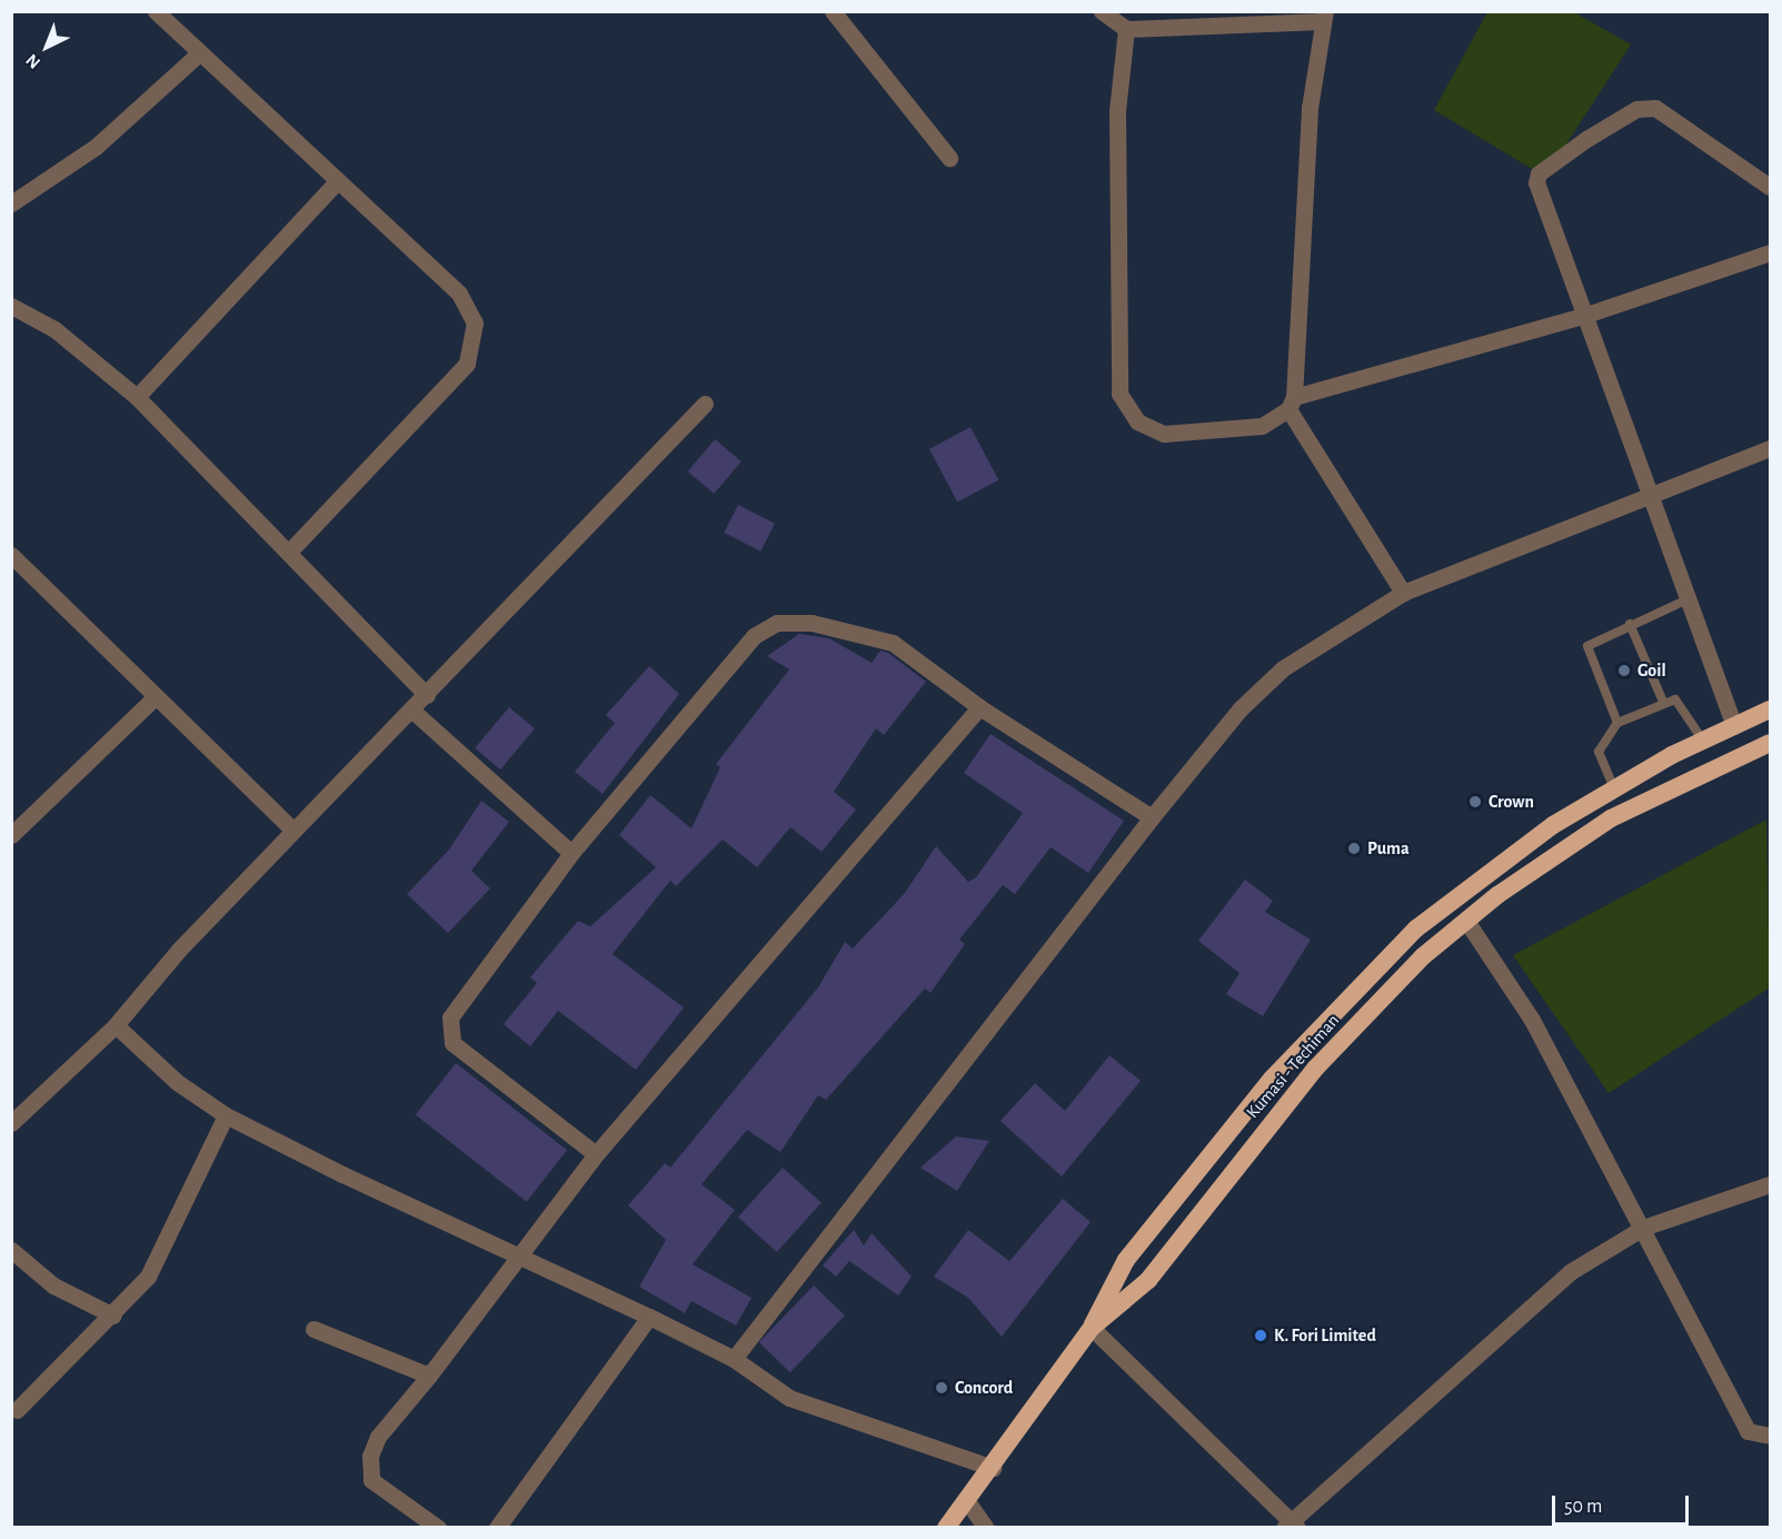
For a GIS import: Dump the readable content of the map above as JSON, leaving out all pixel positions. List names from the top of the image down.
{
  "streets": {
    "highway": ["Kumasi - Techiman"]
  },
  "places": [
    "Goil",
    "Crown",
    "Puma",
    "K. Fori Limited",
    "Concord"
  ],
  "scale_bar": "50 m",
  "north": "bottom left"
}
